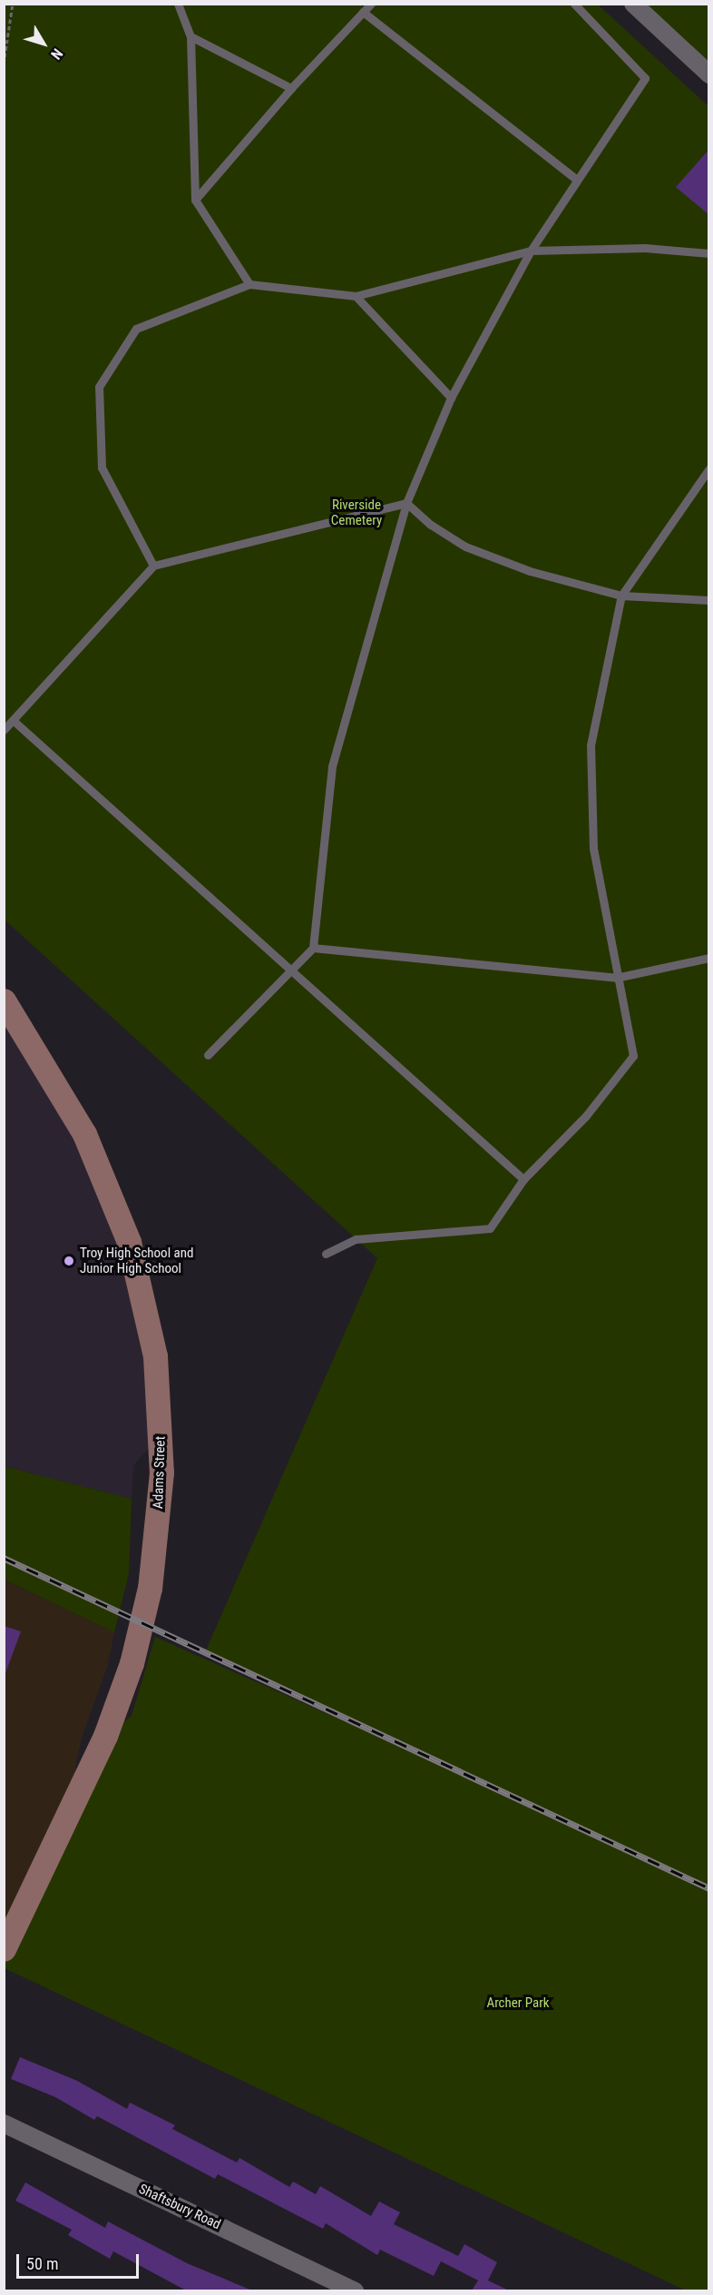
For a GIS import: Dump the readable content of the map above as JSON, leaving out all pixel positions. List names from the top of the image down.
{
  "streets": {
    "street": ["Adams Street", "Shaftsbury Road"]
  },
  "parks": ["Riverside Cemetery", "Archer Park"],
  "places": ["Troy High School and Junior High School"],
  "scale_bar": "50 m",
  "north": "bottom right"
}
